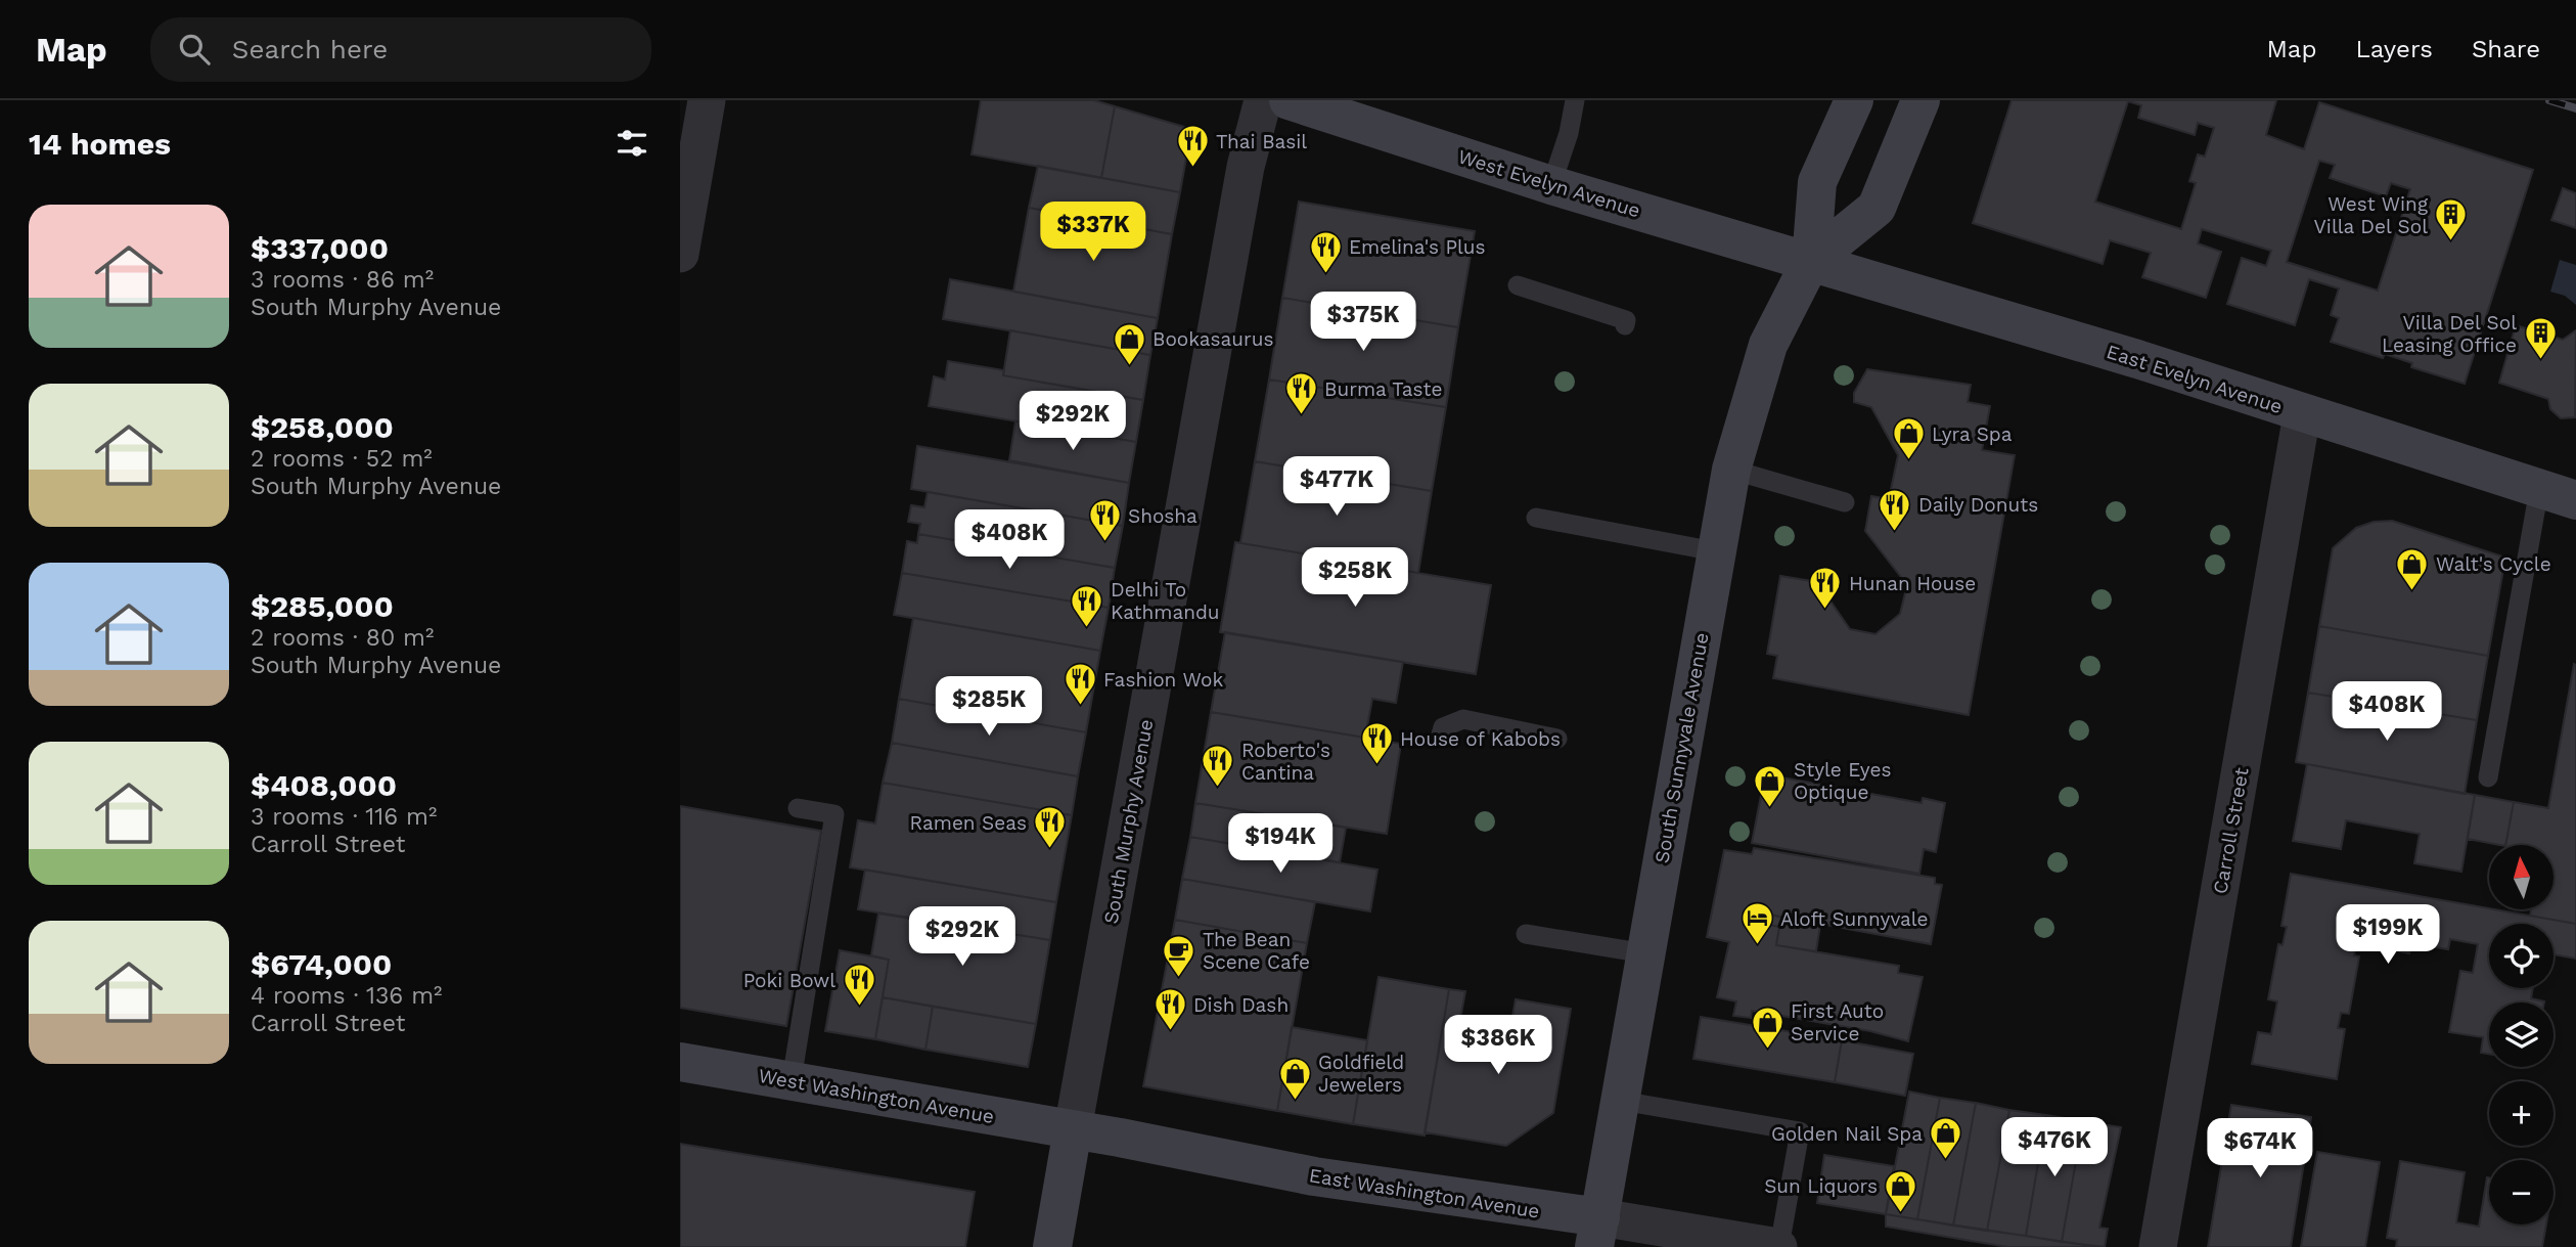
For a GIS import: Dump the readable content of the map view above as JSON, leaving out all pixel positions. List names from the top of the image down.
{
  "streets": {
    "main road": [
      "West Evelyn Avenue",
      "East Evelyn Avenue",
      "South Sunnyvale Avenue",
      "South Murphy Avenue",
      "West Washington Avenue",
      "East Washington Avenue"
    ],
    "street": ["Carroll Street"]
  },
  "crossings": [
    ["West Evelyn Avenue", "East Evelyn Avenue"],
    ["West Evelyn Avenue", "South Sunnyvale Avenue"],
    ["East Evelyn Avenue", "South Sunnyvale Avenue"],
    ["East Evelyn Avenue", "Carroll Street"],
    ["South Sunnyvale Avenue", "East Washington Avenue"],
    ["South Murphy Avenue", "West Washington Avenue"],
    ["South Murphy Avenue", "East Washington Avenue"],
    ["West Washington Avenue", "East Washington Avenue"]
  ],
  "places": {
    "restaurant": [
      "Thai Basil",
      "Emelina's Plus",
      "Burma Taste",
      "Daily Donuts",
      "Shosha",
      "Hunan House",
      "Delhi To Kathmandu",
      "Fashion Wok",
      "House of Kabobs",
      "Roberto's Cantina",
      "Ramen Seas",
      "Poki Bowl",
      "Dish Dash"
    ],
    "building": ["West Wing Villa Del Sol", "Villa Del Sol Leasing Office"],
    "shop": [
      "Bookasaurus",
      "Lyra Spa",
      "Walt's Cycle",
      "Style Eyes Optique",
      "First Auto Service",
      "Goldfield Jewelers",
      "Golden Nail Spa",
      "Sun Liquors"
    ],
    "hotel": ["Aloft Sunnyvale"],
    "cafe": ["The Bean Scene Cafe"]
  },
  "north": "top",
  "page": {
    "header": "Map",
    "search": "Search here",
    "nav": ["Map", "Layers", "Share"],
    "heading": "14 homes",
    "list": [
      {
        "name": "$337,000",
        "note": "3 rooms · 86 m² · South Murphy Avenue"
      },
      {
        "name": "$258,000",
        "note": "2 rooms · 52 m² · South Murphy Avenue"
      },
      {
        "name": "$285,000",
        "note": "2 rooms · 80 m² · South Murphy Avenue"
      },
      {
        "name": "$408,000",
        "note": "3 rooms · 116 m² · Carroll Street"
      },
      {
        "name": "$674,000",
        "note": "4 rooms · 136 m² · Carroll Street"
      }
    ],
    "price": [
      "$337K",
      "$375K",
      "$292K",
      "$477K",
      "$408K",
      "$258K",
      "$285K",
      "$408K",
      "$194K",
      "$199K",
      "$292K",
      "$386K",
      "$476K",
      "$674K"
    ],
    "map_buttons": ["+", "−"]
  }
}
